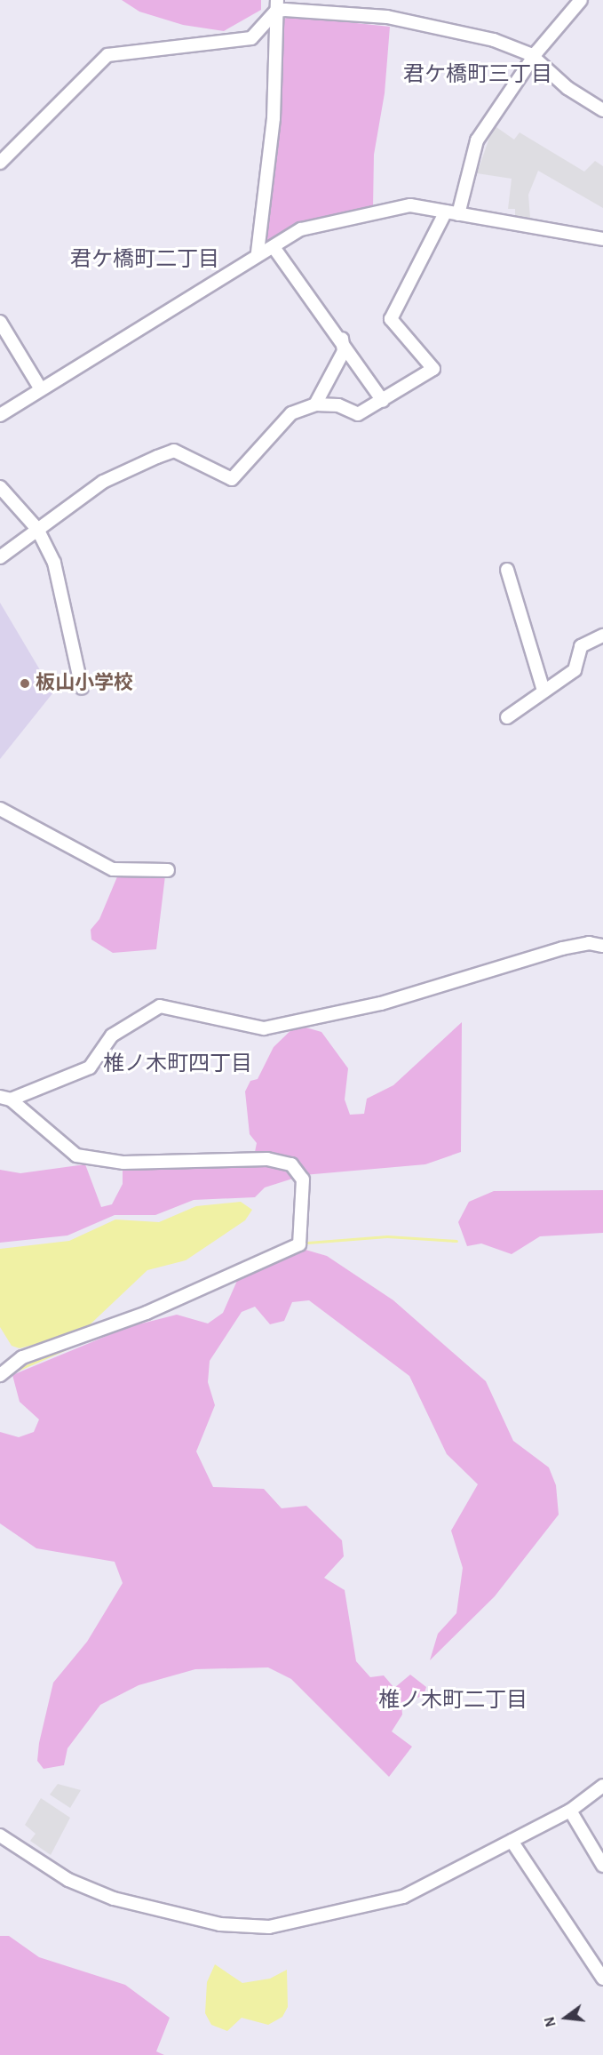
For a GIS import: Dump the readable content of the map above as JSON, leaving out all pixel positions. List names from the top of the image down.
{
  "districts": [
    "君ケ橋町三丁目",
    "君ケ橋町二丁目",
    "椎ノ木町四丁目",
    "椎ノ木町二丁目"
  ],
  "places": ["板山小学校"],
  "north": "left"
}
